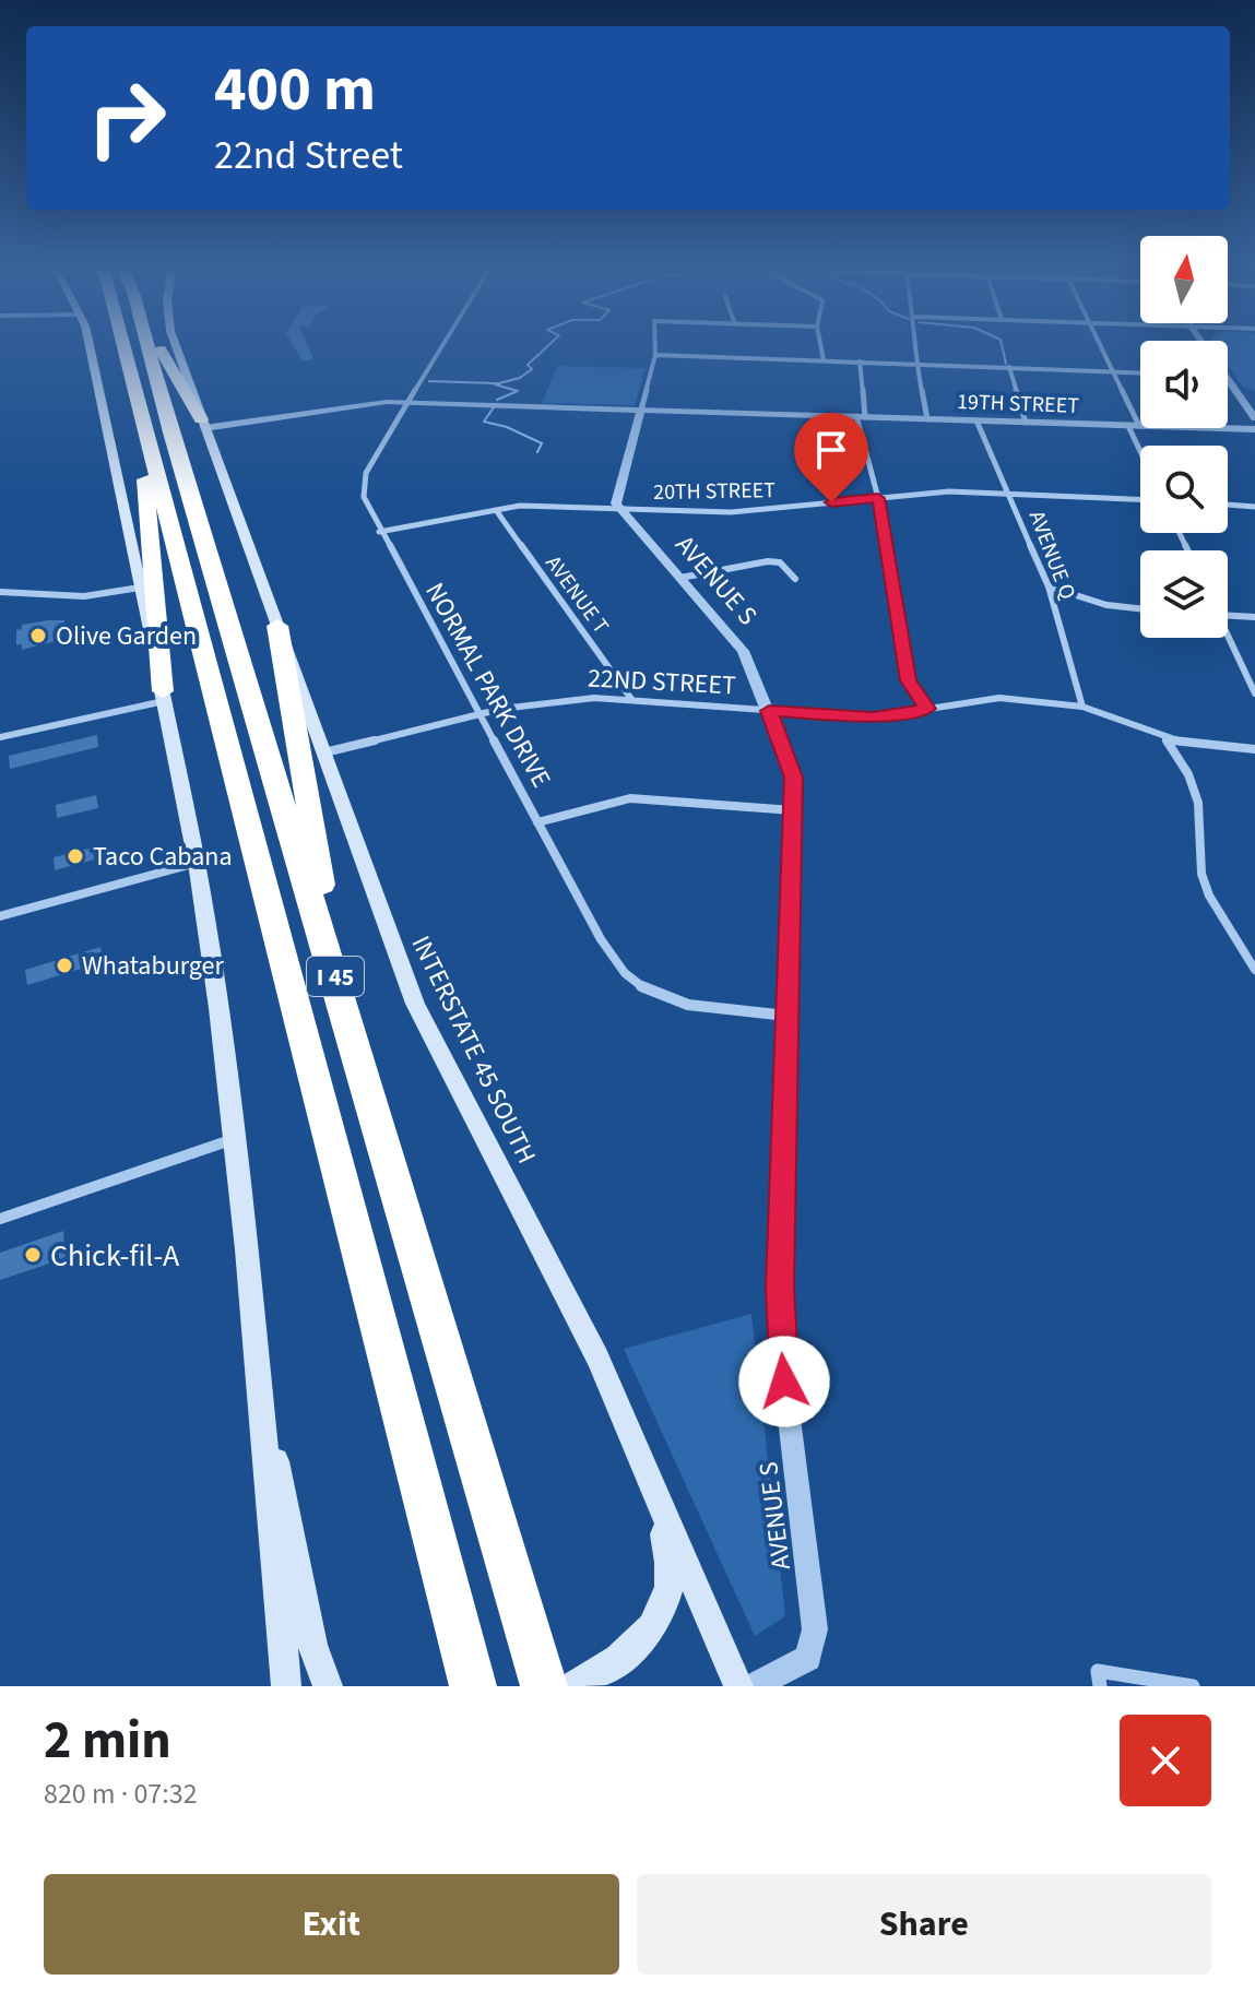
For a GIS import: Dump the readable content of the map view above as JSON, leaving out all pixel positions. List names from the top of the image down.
{
  "streets": {
    "highway": ["I 45"],
    "main road": ["INTERSTATE 45 SOUTH"],
    "street": [
      "19TH STREET",
      "20TH STREET",
      "AVENUE Q",
      "AVENUE S",
      "AVENUE T",
      "22ND STREET",
      "NORMAL PARK DRIVE"
    ]
  },
  "crossings": [
    ["19TH STREET", "AVENUE Q"],
    ["19TH STREET", "NORMAL PARK DRIVE"],
    ["19TH STREET", "INTERSTATE 45 SOUTH"],
    ["20TH STREET", "AVENUE Q"],
    ["20TH STREET", "AVENUE S"],
    ["20TH STREET", "AVENUE T"],
    ["20TH STREET", "NORMAL PARK DRIVE"],
    ["AVENUE Q", "22ND STREET"],
    ["AVENUE S", "22ND STREET"],
    ["AVENUE S", "NORMAL PARK DRIVE"],
    ["AVENUE T", "22ND STREET"],
    ["22ND STREET", "NORMAL PARK DRIVE"],
    ["22ND STREET", "INTERSTATE 45 SOUTH"]
  ],
  "places": [
    "Olive Garden",
    "Taco Cabana",
    "Whataburger",
    "Chick-fil-A"
  ],
  "north": "top",
  "page": {
    "turn": ["400 m", "22nd Street"],
    "heading": ["2 min", "820 m · 07:32"],
    "buttons": ["Exit", "Share"]
  }
}
